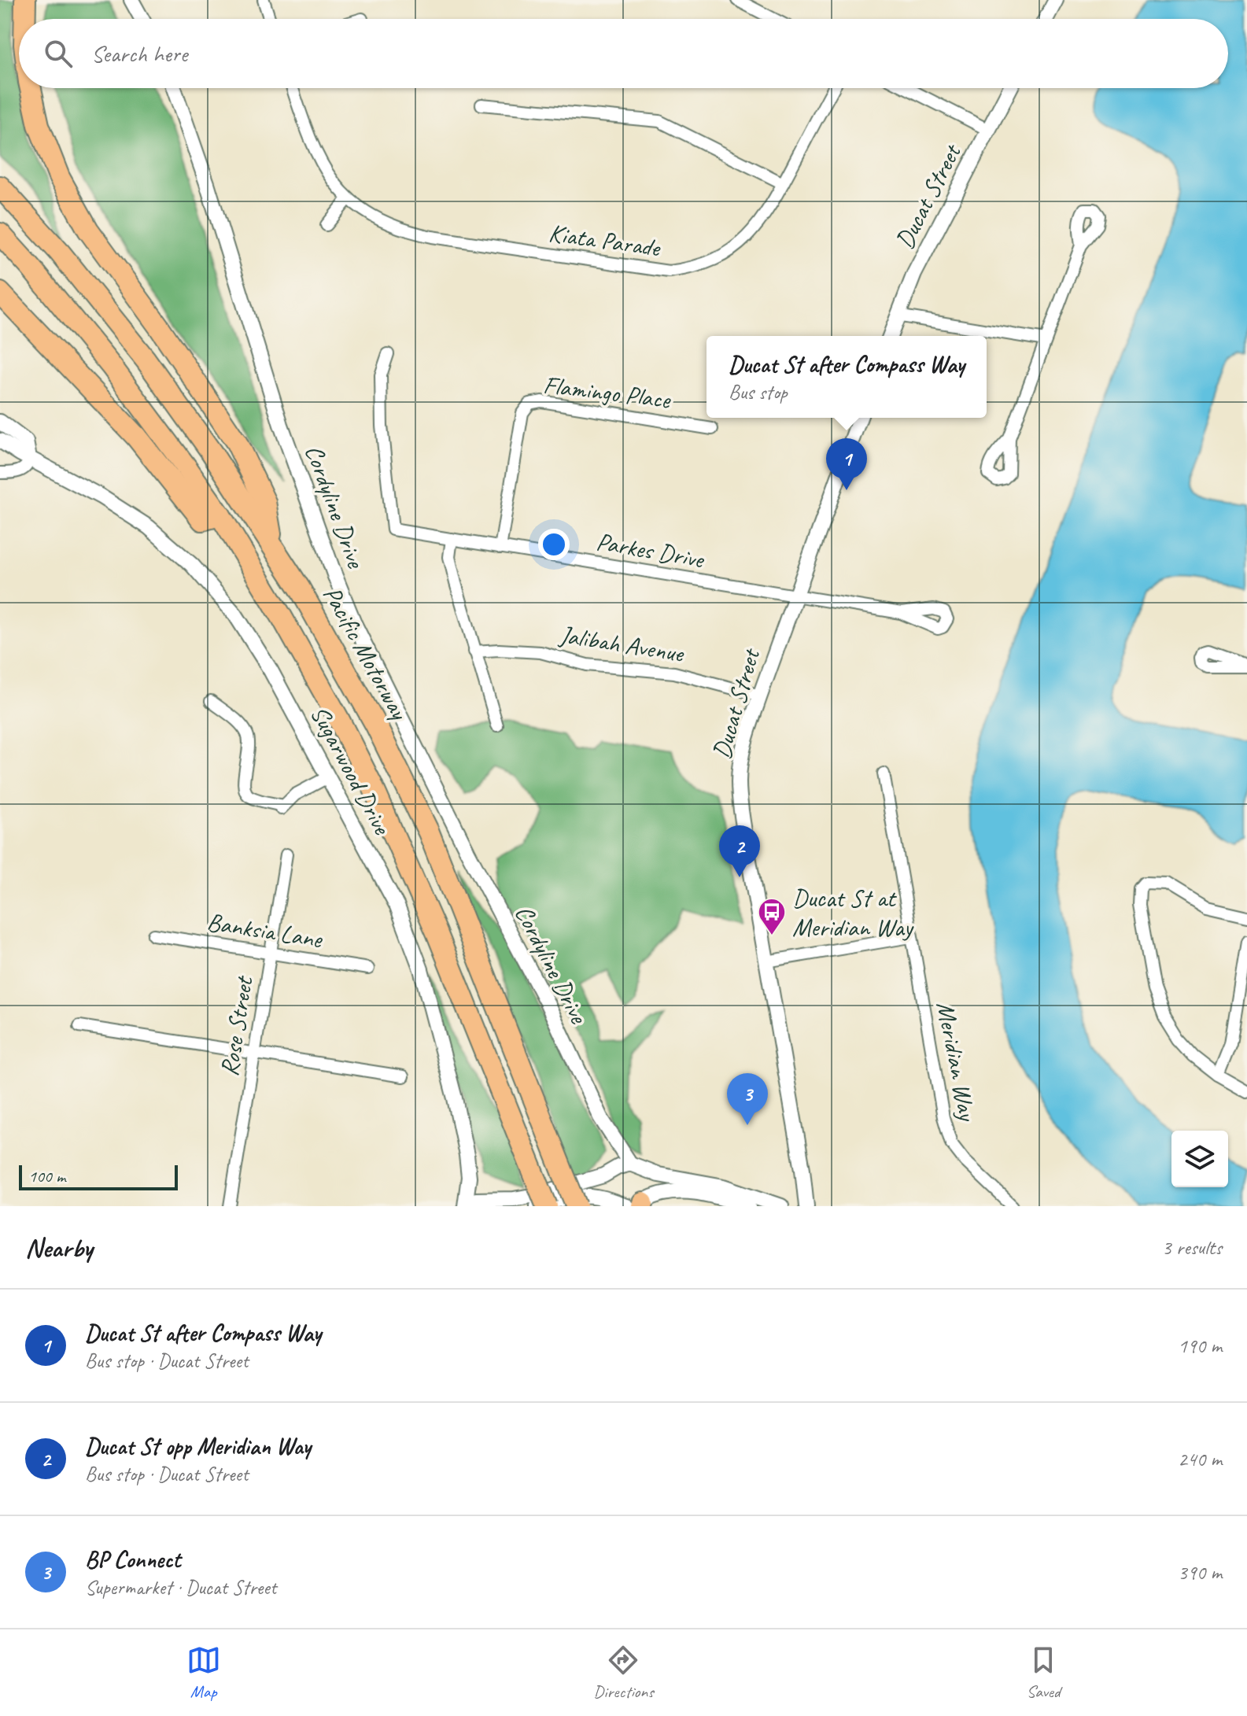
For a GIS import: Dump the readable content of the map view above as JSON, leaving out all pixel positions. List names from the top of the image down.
{
  "streets": {
    "highway": ["Pacific Motorway"],
    "street": [
      "Ducat Street",
      "Kiata Parade",
      "Flamingo Place",
      "Cordyline Drive",
      "Parkes Drive",
      "Jalibah Avenue",
      "Sugarwood Drive",
      "Banksia Lane",
      "Rose Street",
      "Meridian Way"
    ]
  },
  "crossings": [
    ["Ducat Street", "Parkes Drive"],
    ["Ducat Street", "Jalibah Avenue"],
    ["Flamingo Place", "Parkes Drive"],
    ["Banksia Lane", "Rose Street"]
  ],
  "places": {
    "bus stop": ["Ducat St at Meridian Way"]
  },
  "scale_bar": "100 m",
  "page": {
    "search": "Search here",
    "popup": ["Ducat St after Compass Way", "Bus stop"],
    "pins": ["1", "2", "3"],
    "scale": "100 m",
    "heading": ["Nearby", "3 results"],
    "list": [
      {
        "mark": "1",
        "name": "Ducat St after Compass Way",
        "note": "Bus stop · Ducat Street",
        "value": "190 m"
      },
      {
        "mark": "2",
        "name": "Ducat St opp Meridian Way",
        "note": "Bus stop · Ducat Street",
        "value": "240 m"
      },
      {
        "mark": "3",
        "name": "BP Connect",
        "note": "Supermarket · Ducat Street",
        "value": "390 m"
      }
    ],
    "nav": ["Map", "Directions", "Saved"]
  }
}
